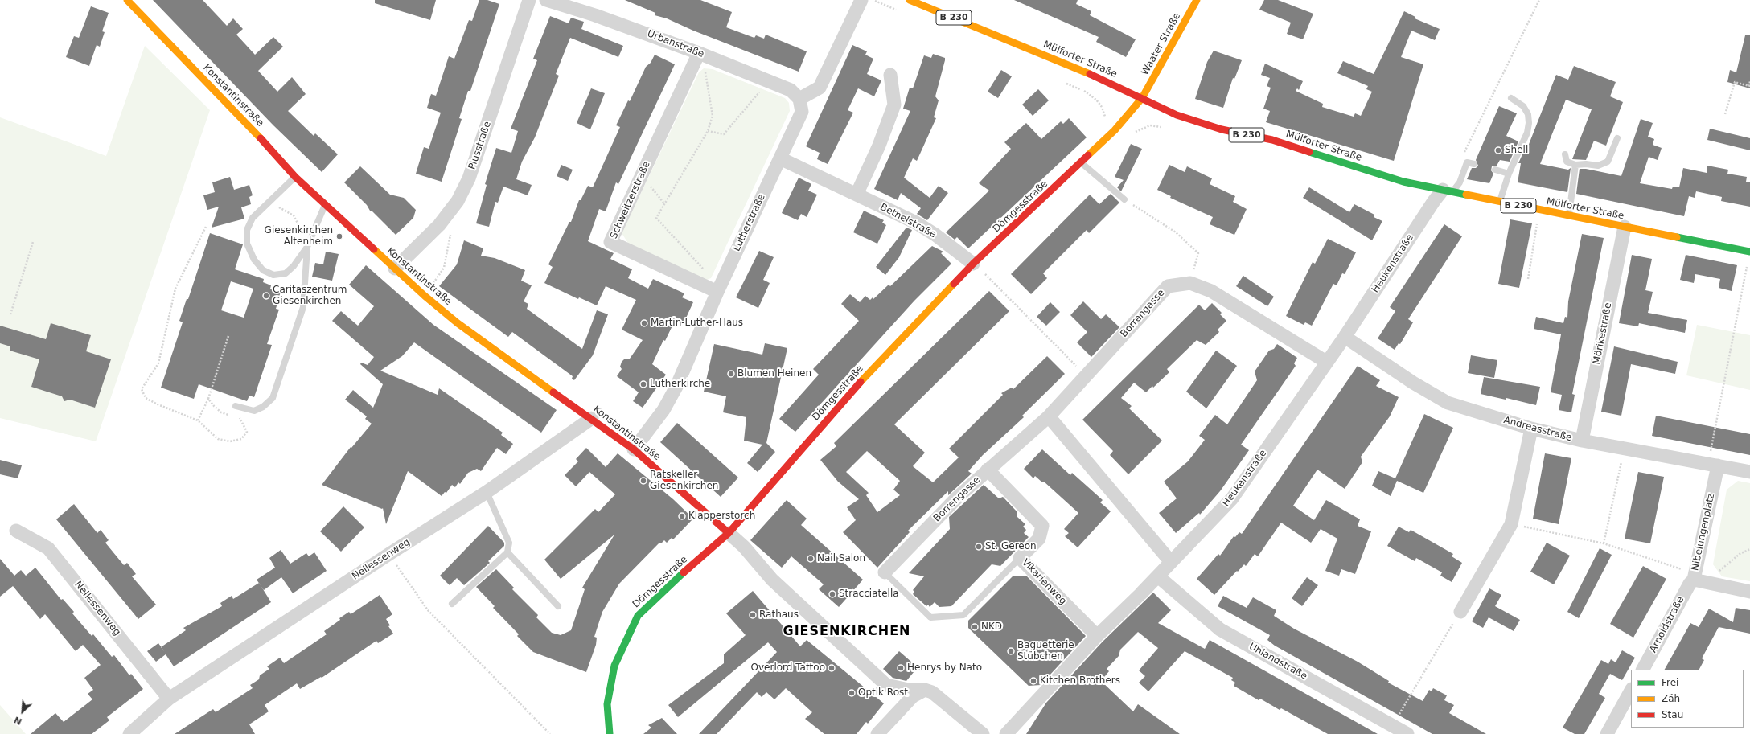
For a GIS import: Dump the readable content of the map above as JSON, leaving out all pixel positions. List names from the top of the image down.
{
  "streets": {
    "main road": [
      "B 230",
      "Waater Straße",
      "Mülforter Straße",
      "Konstantinstraße",
      "Dömgesstraße"
    ],
    "street": [
      "Urbanstraße",
      "Piusstraße",
      "Schweitzerstraße",
      "Bethelstraße",
      "Lutherstraße",
      "Heukenstraße",
      "Borrengasse",
      "Mörikestraße",
      "Andreasstraße",
      "Nibelungenplatz",
      "Nellessenweg",
      "Vikarienweg",
      "Arnoldstraße",
      "Uhlandstraße"
    ]
  },
  "crossings": [
    ["Urbanstraße", "Schweitzerstraße"],
    ["Urbanstraße", "Lutherstraße"],
    ["Waater Straße", "Mülforter Straße"],
    ["Waater Straße", "Dömgesstraße"],
    ["Mülforter Straße", "Dömgesstraße"],
    ["Mülforter Straße", "Heukenstraße"],
    ["Mülforter Straße", "Mörikestraße"],
    ["Konstantinstraße", "Piusstraße"],
    ["Konstantinstraße", "Dömgesstraße"],
    ["Konstantinstraße", "Lutherstraße"],
    ["Konstantinstraße", "Nellessenweg"],
    ["Schweitzerstraße", "Lutherstraße"],
    ["Dömgesstraße", "Bethelstraße"],
    ["Bethelstraße", "Lutherstraße"],
    ["Heukenstraße", "Borrengasse"],
    ["Heukenstraße", "Andreasstraße"],
    ["Heukenstraße", "Vikarienweg"],
    ["Heukenstraße", "Uhlandstraße"],
    ["Borrengasse", "Vikarienweg"],
    ["Mörikestraße", "Andreasstraße"],
    ["Andreasstraße", "Nibelungenplatz"],
    ["Nibelungenplatz", "Arnoldstraße"]
  ],
  "districts": ["GIESENKIRCHEN"],
  "places": [
    "Shell",
    "Giesenkirchen Altenheim",
    "Caritaszentrum Giesenkirchen",
    "Martin-Luther-Haus",
    "Blumen Heinen",
    "Lutherkirche",
    "Ratskeller Giesenkirchen",
    "Klapperstorch",
    "St. Gereon",
    "Nail Salon",
    "Stracciatella",
    "Rathaus",
    "NKD",
    "Baguetterie Stübchen",
    "Overlord Tattoo",
    "Henrys by Nato",
    "Kitchen Brothers",
    "Optik Rost"
  ],
  "legend": ["Frei", "Zäh", "Stau"],
  "north": "bottom left"
}
